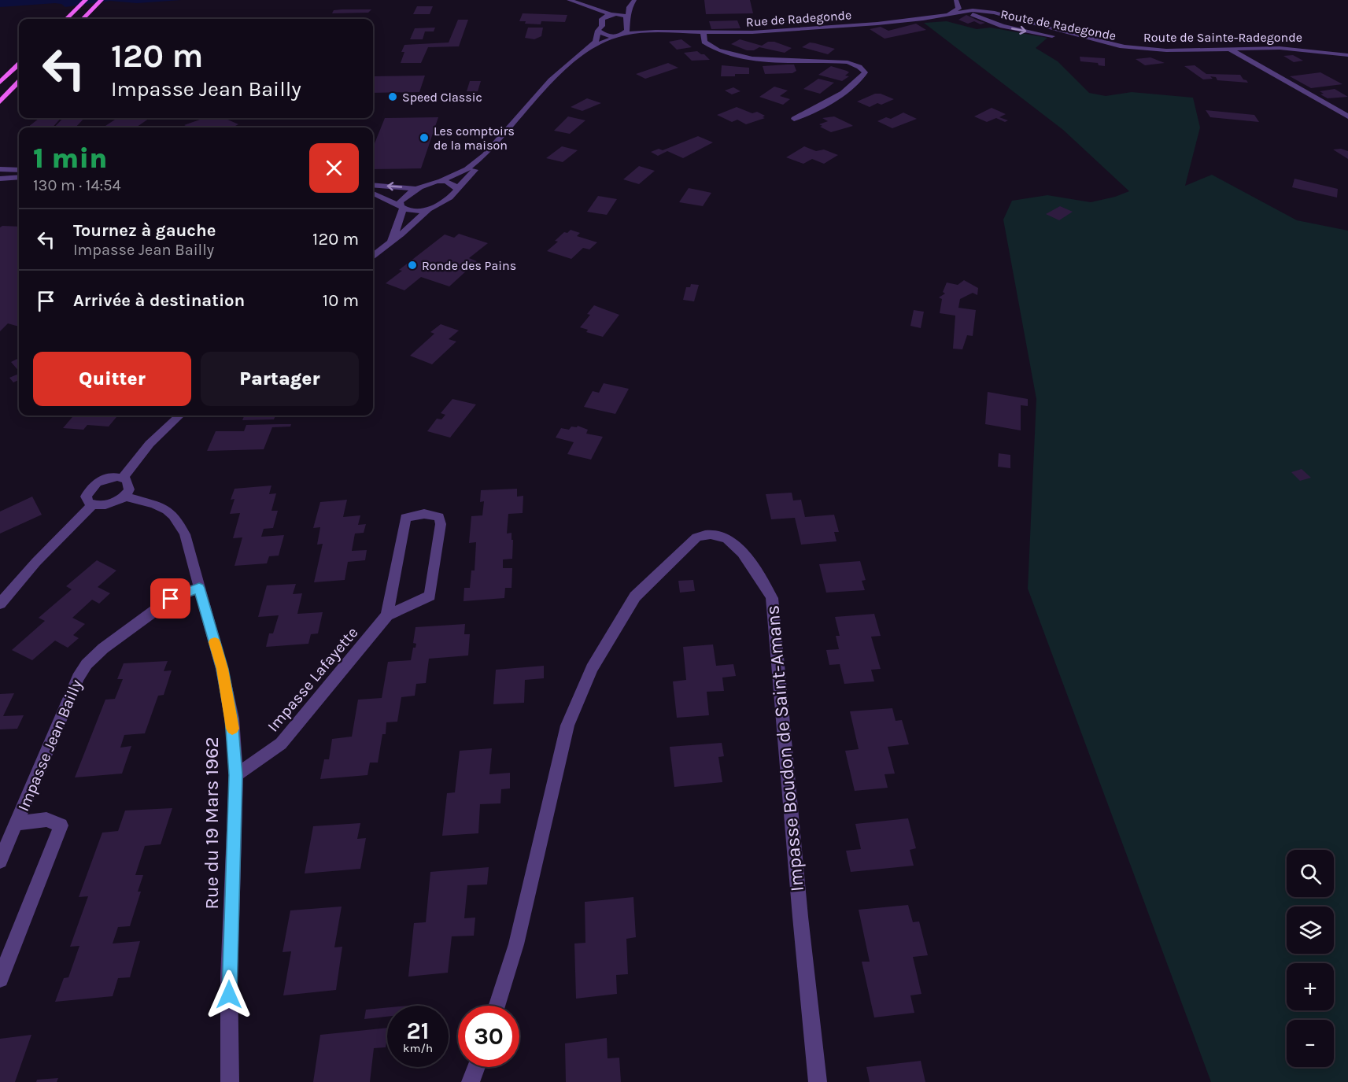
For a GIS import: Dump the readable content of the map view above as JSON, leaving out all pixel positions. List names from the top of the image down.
{
  "streets": {
    "street": [
      "Rue de Radegonde",
      "Route de Radegonde",
      "Route de Sainte-Radegonde",
      "Impasse Lafayette",
      "Impasse Jean Bailly",
      "Impasse Boudon de Saint-Amans",
      "Rue du 19 Mars 1962"
    ]
  },
  "crossings": [
    ["Rue de Radegonde", "Route de Radegonde"],
    ["Route de Radegonde", "Route de Sainte-Radegonde"],
    ["Impasse Lafayette", "Rue du 19 Mars 1962"],
    ["Impasse Jean Bailly", "Rue du 19 Mars 1962"]
  ],
  "places": ["Speed Classic", "Les comptoirs de la maison", "Ronde des Pains"],
  "page": {
    "turn": ["120 m", "Impasse Jean Bailly"],
    "heading": ["1 min", "130 m · 14:54"],
    "list": [
      {
        "name": "Tournez à gauche",
        "note": "Impasse Jean Bailly",
        "value": "120 m"
      },
      {
        "name": "Arrivée à destination",
        "value": "10 m"
      }
    ],
    "buttons": ["Quitter", "Partager"],
    "map_buttons": ["+", "−"],
    "speed": "21 km/h",
    "limit": "30"
  }
}
